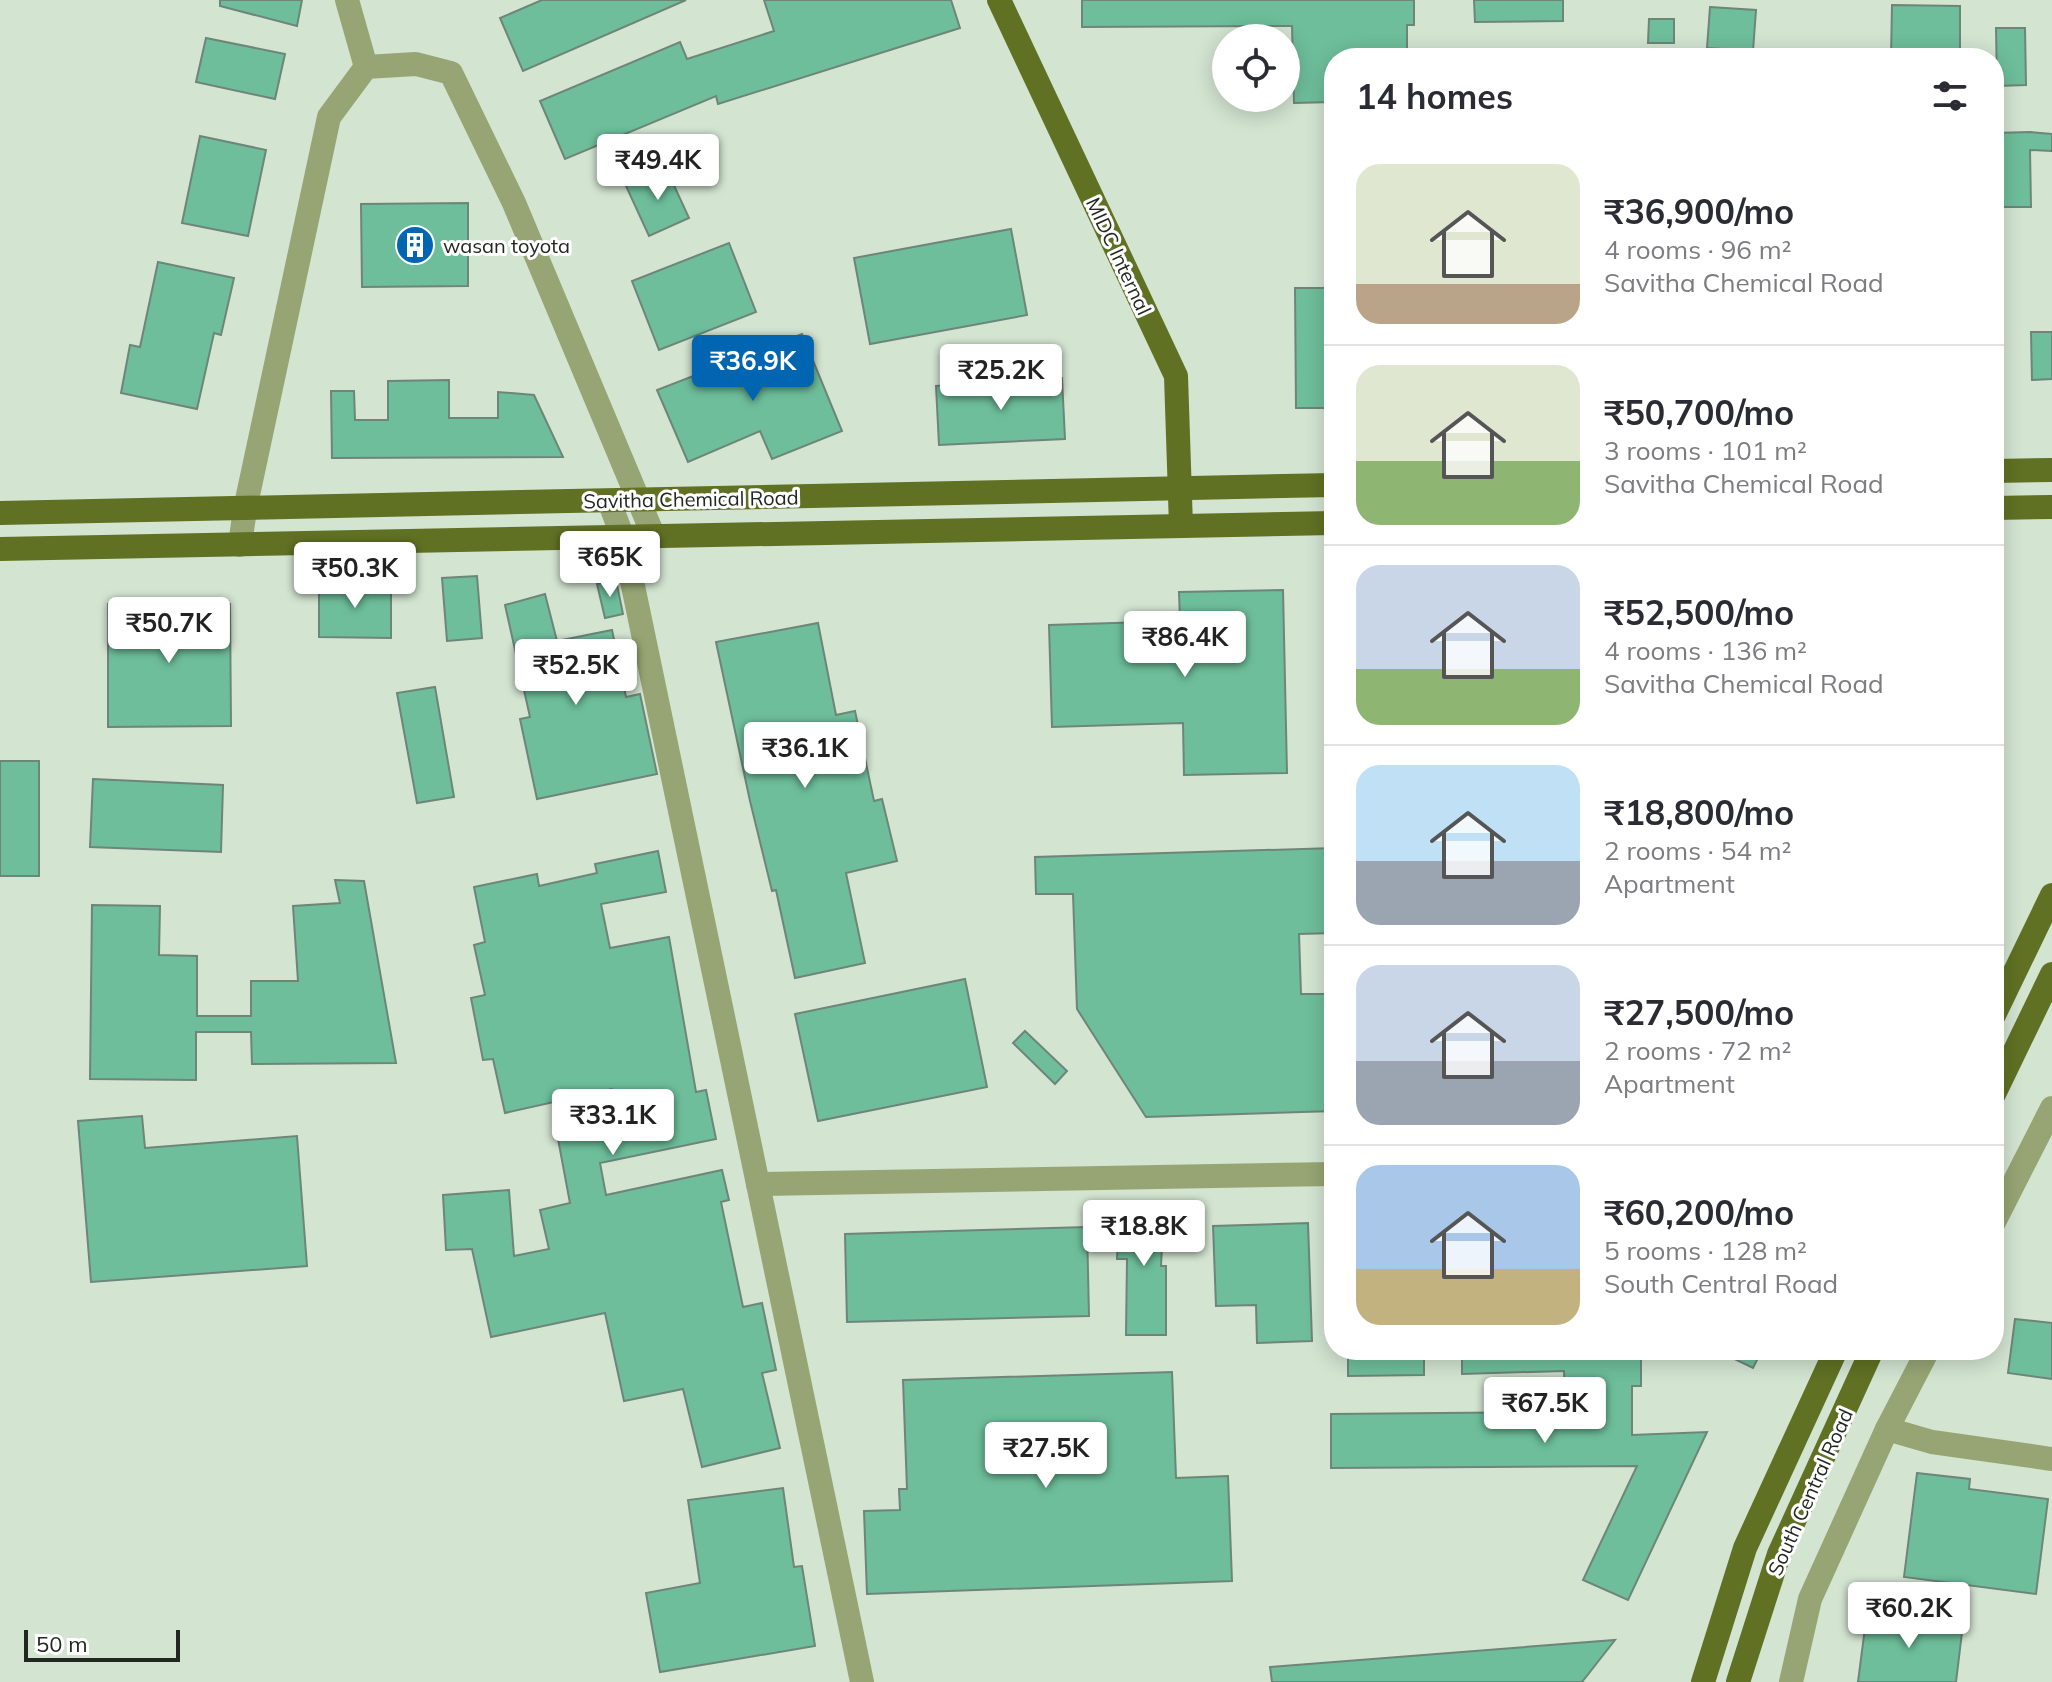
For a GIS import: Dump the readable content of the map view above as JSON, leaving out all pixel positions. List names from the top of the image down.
{
  "streets": {
    "main road": ["MIDC Internal", "Savitha Chemical Road", "South Central Road"]
  },
  "crossings": [
    ["MIDC Internal", "Savitha Chemical Road"]
  ],
  "places": {
    "building": ["wasan toyota"]
  },
  "scale_bar": "50 m",
  "page": {
    "heading": "14 homes",
    "price": [
      "₹49.4K",
      "₹36.9K",
      "₹25.2K",
      "₹65K",
      "₹50.3K",
      "₹50.7K",
      "₹86.4K",
      "₹52.5K",
      "₹36.1K",
      "₹33.1K",
      "₹18.8K",
      "₹67.5K",
      "₹27.5K",
      "₹60.2K"
    ],
    "list": [
      {
        "name": "₹36,900/mo",
        "note": "4 rooms · 96 m² · Savitha Chemical Road"
      },
      {
        "name": "₹50,700/mo",
        "note": "3 rooms · 101 m² · Savitha Chemical Road"
      },
      {
        "name": "₹52,500/mo",
        "note": "4 rooms · 136 m² · Savitha Chemical Road"
      },
      {
        "name": "₹18,800/mo",
        "note": "2 rooms · 54 m² · Apartment"
      },
      {
        "name": "₹27,500/mo",
        "note": "2 rooms · 72 m² · Apartment"
      },
      {
        "name": "₹60,200/mo",
        "note": "5 rooms · 128 m² · South Central Road"
      }
    ],
    "scale": "50 m"
  }
}
